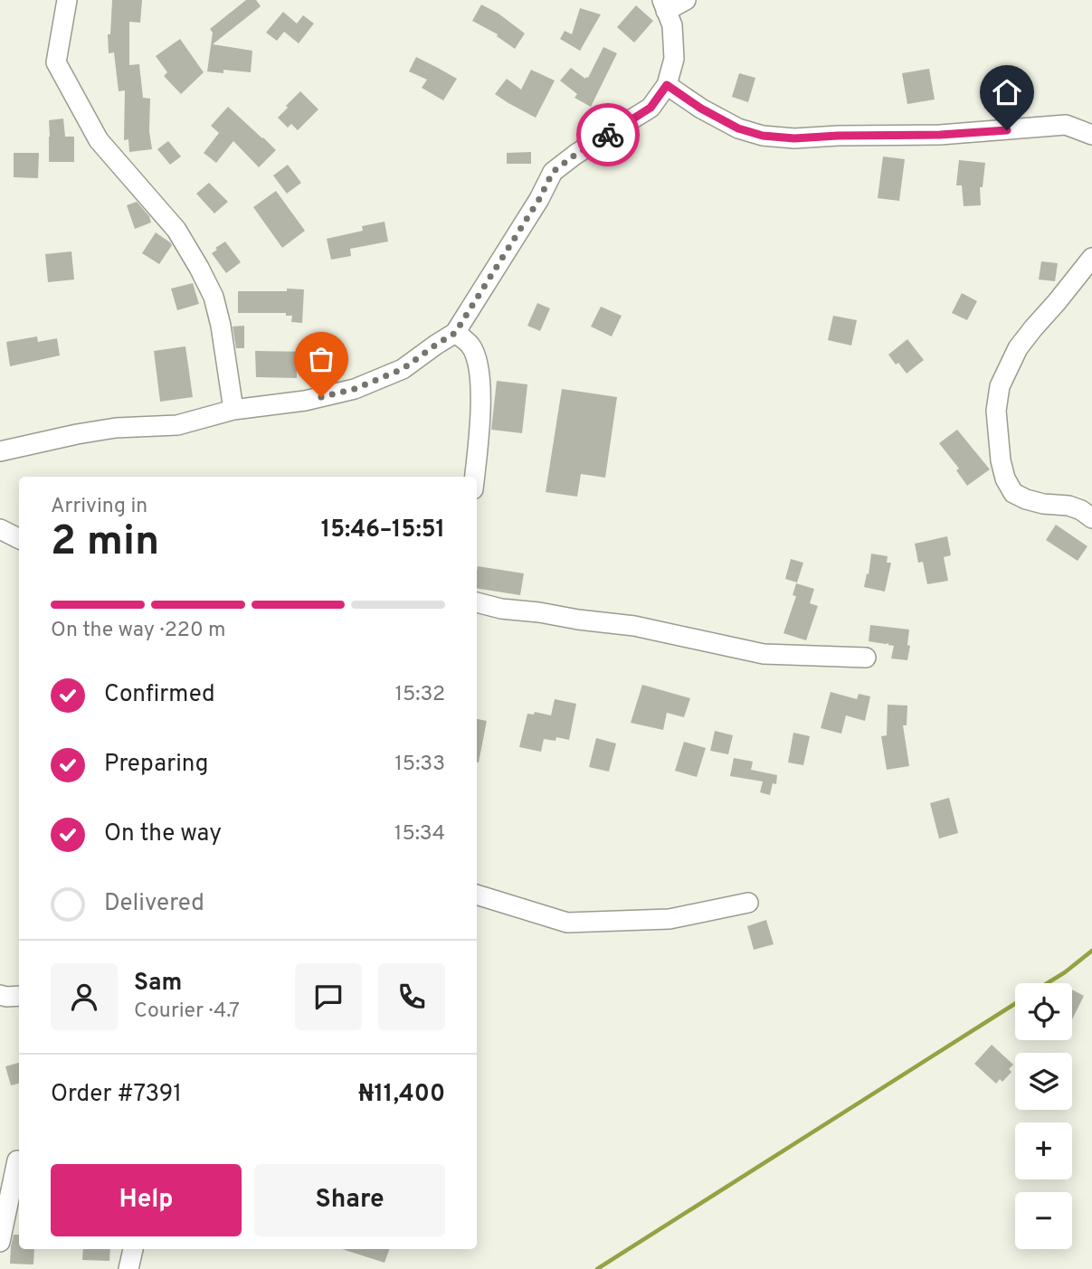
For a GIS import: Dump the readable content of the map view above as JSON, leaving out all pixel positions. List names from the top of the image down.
{
  "page": {
    "heading": ["2 min", "Arriving in", "15:46–15:51"],
    "panel": [
      "Sam",
      "Courier · 4.7",
      "Order #7391",
      "₦11,400"
    ],
    "bar": "On the way · 220 m",
    "list": [
      ["Confirmed", "15:32"],
      ["Preparing", "15:33"],
      ["On the way", "15:34"],
      "Delivered"
    ],
    "map_buttons": ["+", "−"],
    "buttons": ["Help", "Share"]
  }
}
